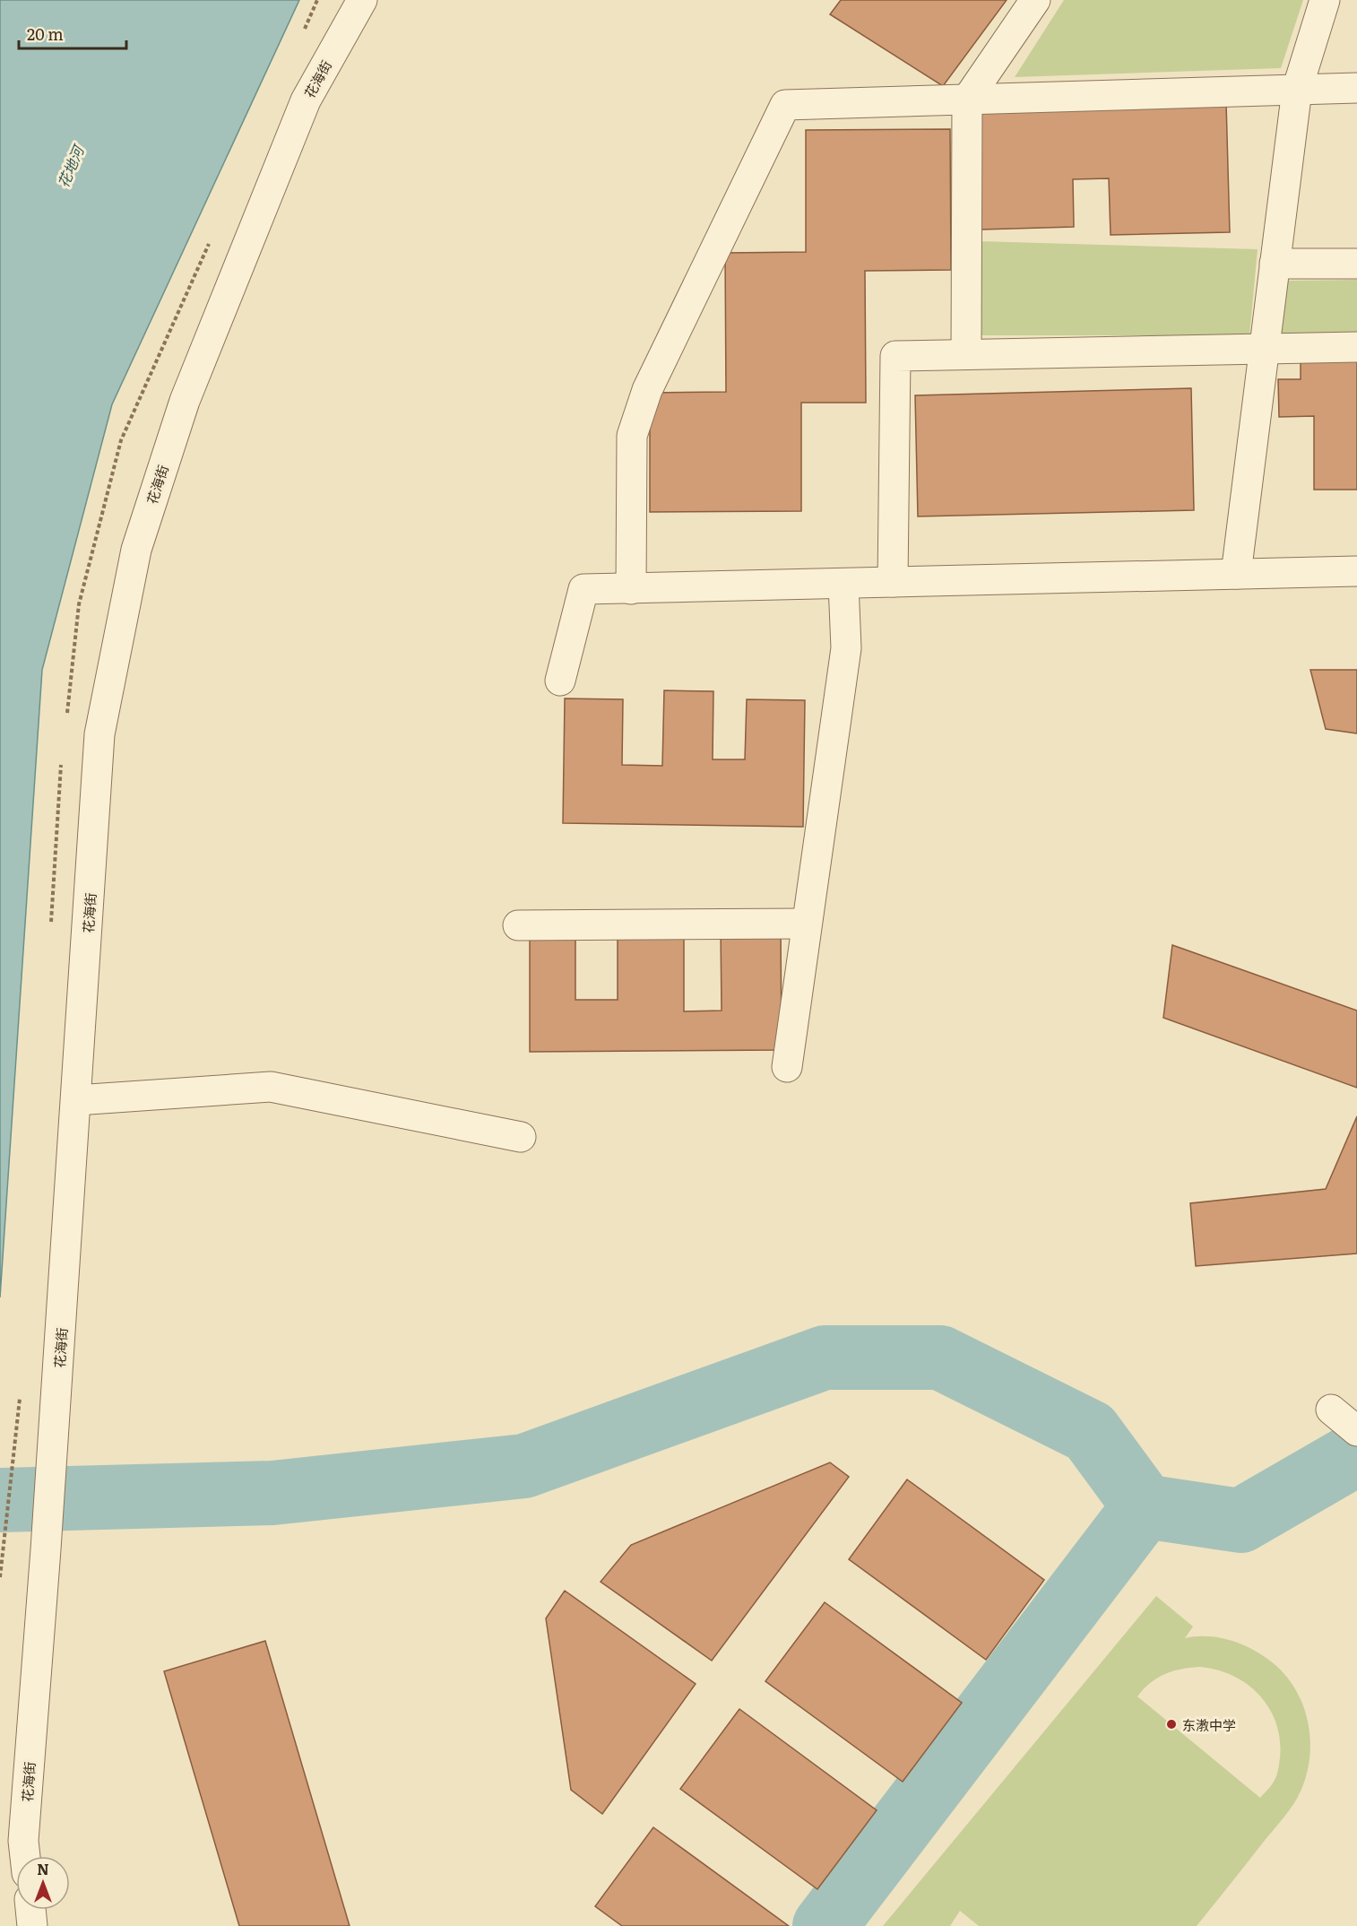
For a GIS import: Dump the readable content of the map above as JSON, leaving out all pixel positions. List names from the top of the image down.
{
  "streets": {
    "street": ["花海街"]
  },
  "water": ["花地河"],
  "places": ["东漖中学"],
  "scale_bar": "20 m",
  "north": "top"
}
